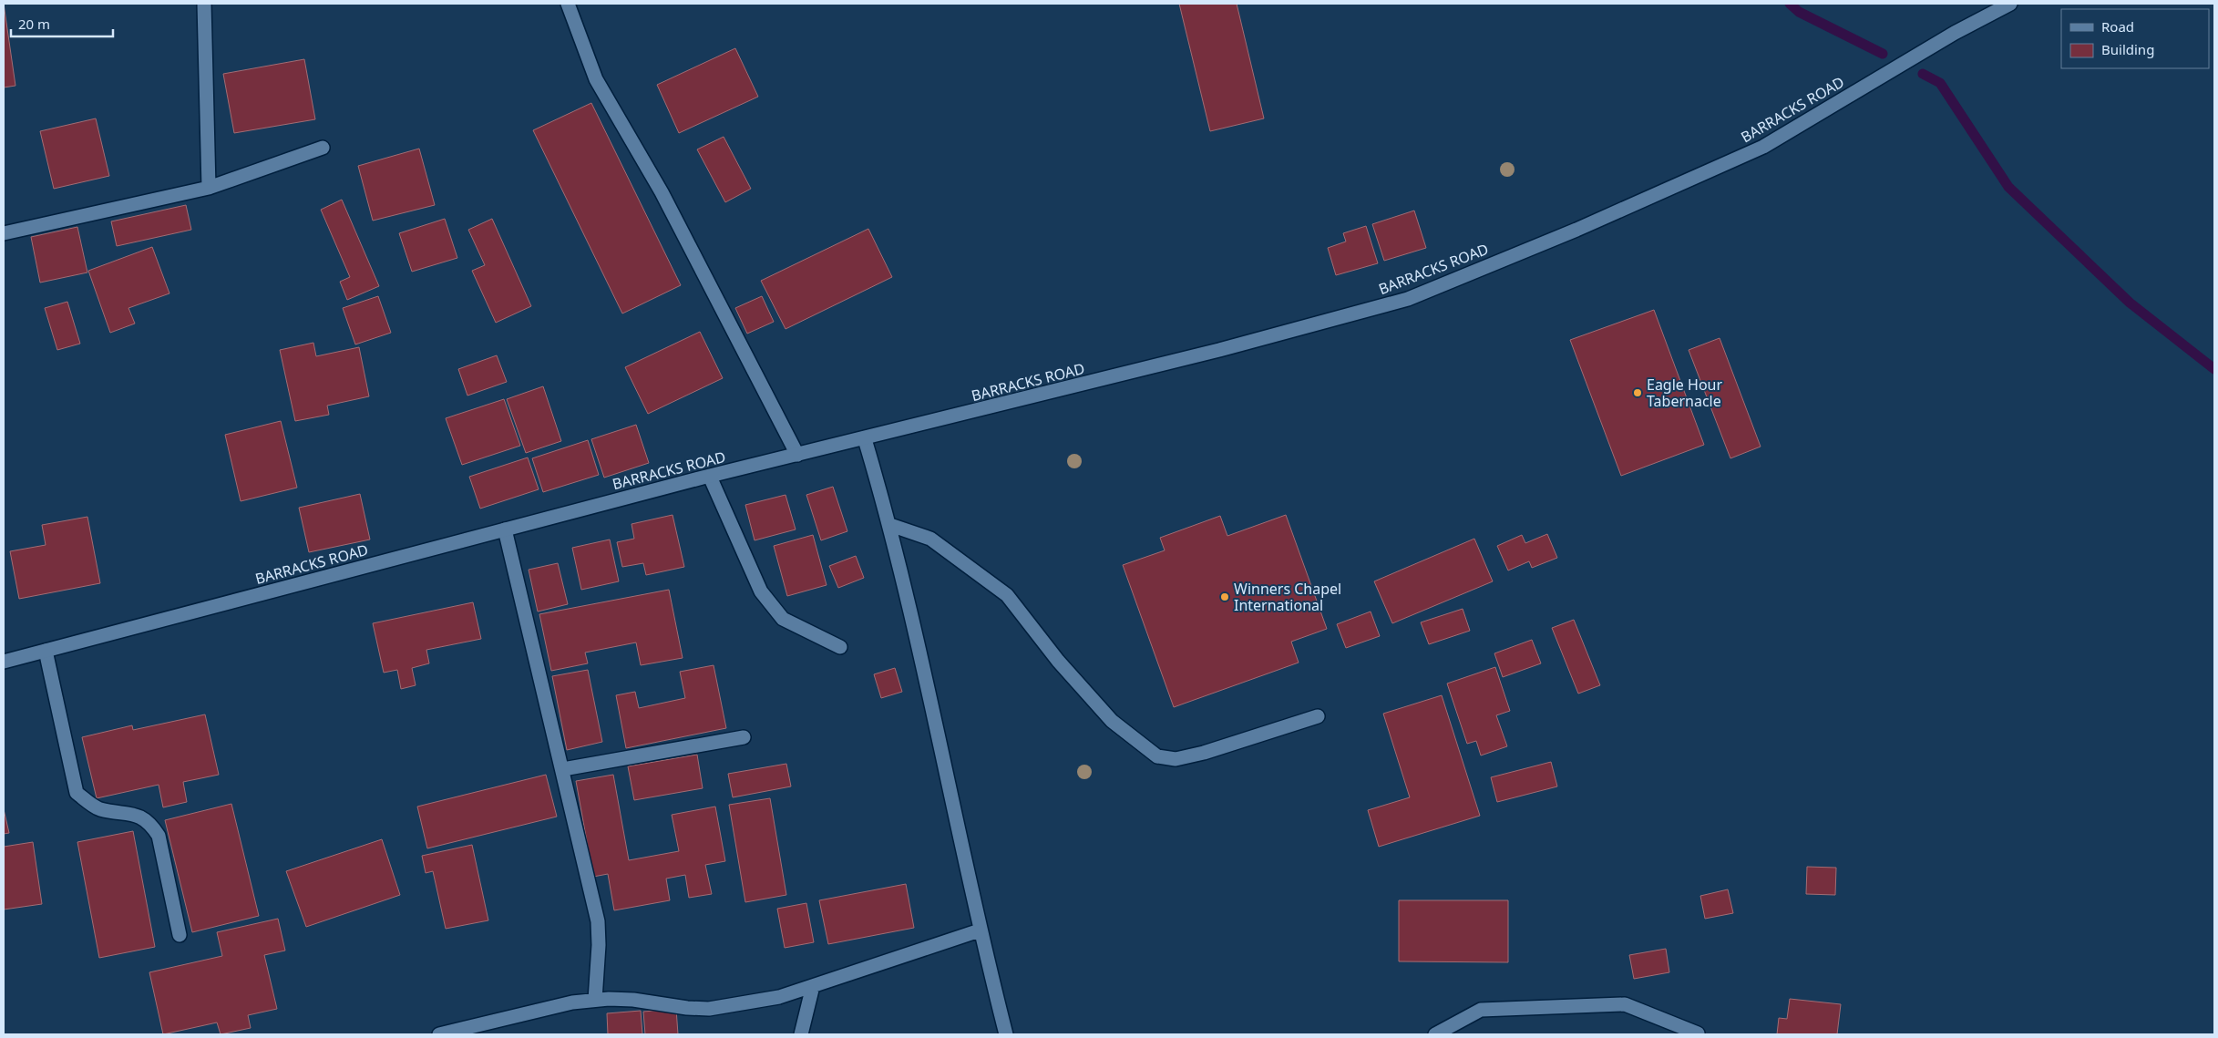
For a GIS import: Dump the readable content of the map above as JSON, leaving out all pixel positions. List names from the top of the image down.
{
  "streets": {
    "street": ["BARRACKS ROAD"]
  },
  "places": ["Eagle Hour Tabernacle", "Winners Chapel International"],
  "legend": ["Road", "Building"],
  "scale_bar": "20 m"
}
